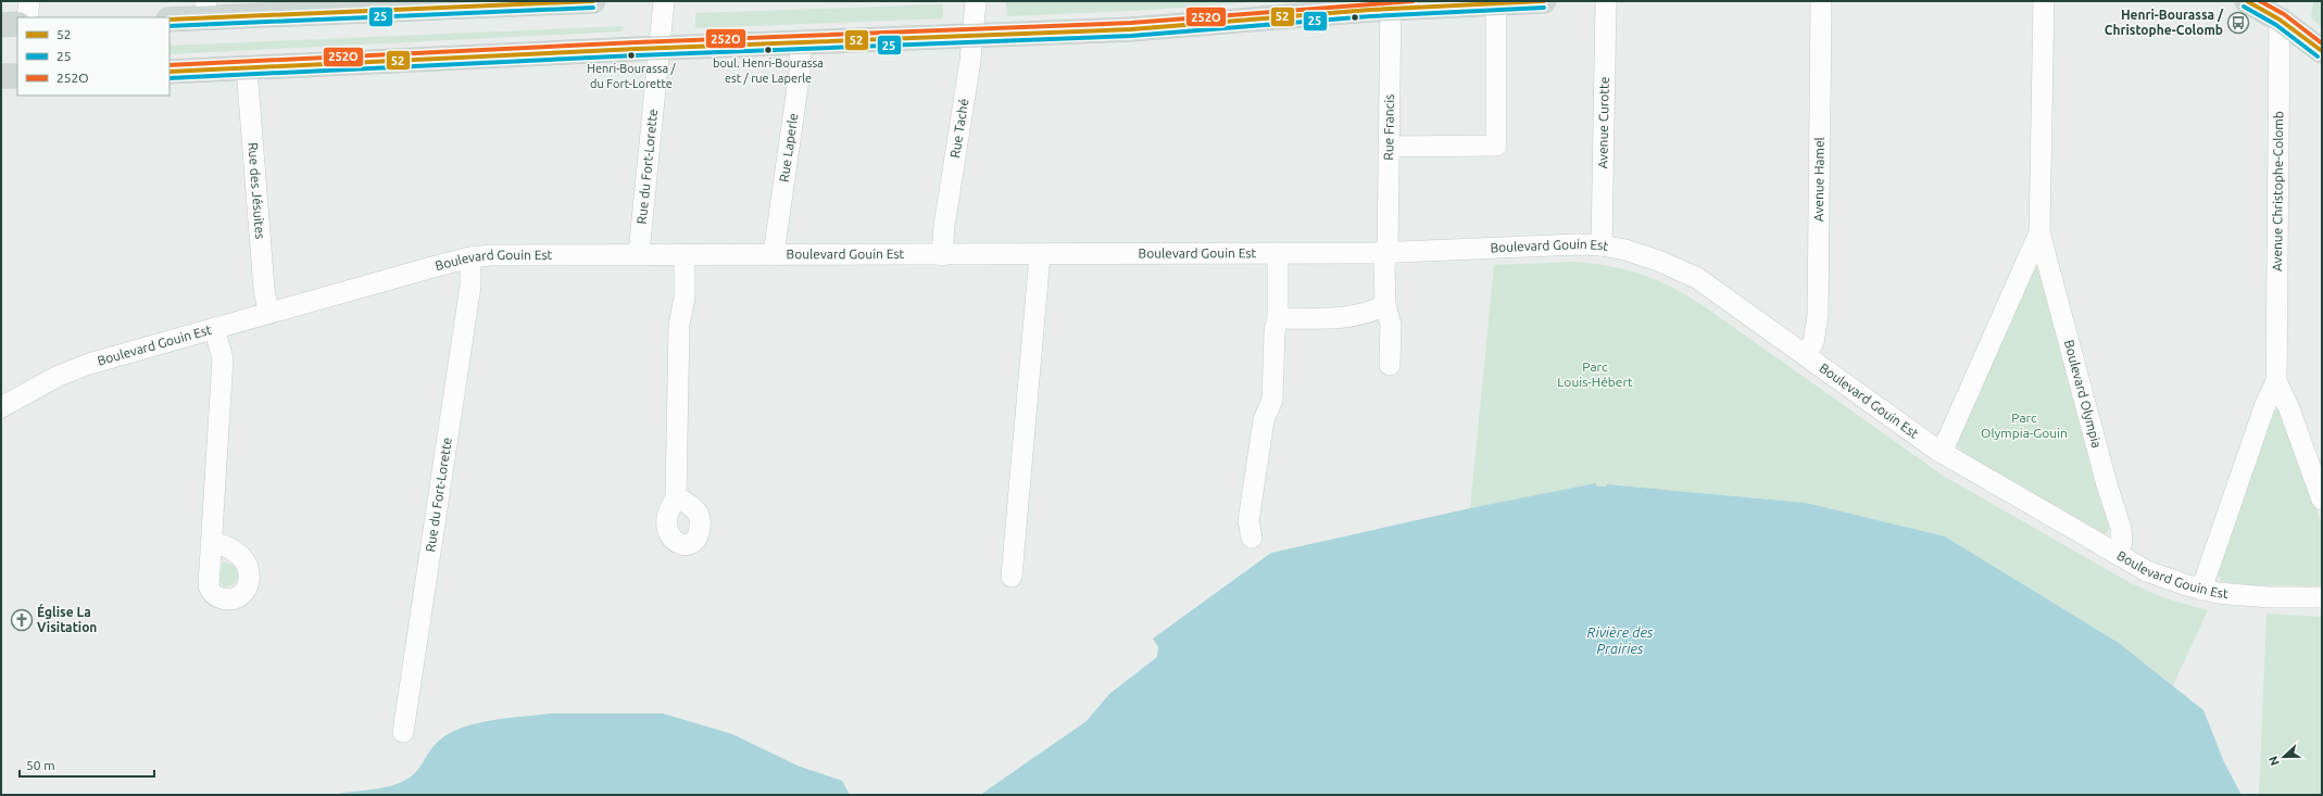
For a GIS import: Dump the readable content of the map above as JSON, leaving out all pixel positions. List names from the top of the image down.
{
  "streets": {
    "street": [
      "Avenue Curotte",
      "Rue Francis",
      "Rue Taché",
      "Rue Laperle",
      "Rue du Fort-Lorette",
      "Avenue Hamel",
      "Rue des Jésuites",
      "Avenue Christophe-Colomb",
      "Boulevard Gouin Est",
      "Boulevard Olympia"
    ]
  },
  "crossings": [
    ["Avenue Curotte", "Boulevard Gouin Est"],
    ["Rue Francis", "Boulevard Gouin Est"],
    ["Rue Taché", "Boulevard Gouin Est"],
    ["Rue Laperle", "Boulevard Gouin Est"],
    ["Rue du Fort-Lorette", "Boulevard Gouin Est"],
    ["Avenue Hamel", "Boulevard Gouin Est"],
    ["Rue des Jésuites", "Boulevard Gouin Est"],
    ["Avenue Christophe-Colomb", "Boulevard Gouin Est"],
    ["Boulevard Gouin Est", "Boulevard Olympia"]
  ],
  "water": ["Rivière des Prairies"],
  "parks": ["Parc Louis-Hébert", "Parc Olympia-Gouin"],
  "places": {
    "bus stop": ["Henri-Bourassa / Christophe-Colomb"],
    "other": ["boul. Henri-Bourassa est / rue Laperle", "Henri-Bourassa / du Fort-Lorette"],
    "church": ["Église La Visitation"]
  },
  "lines": ["transit line 52", "transit line 252O", "transit line 25"],
  "legend": ["52", "25", "252O"],
  "scale_bar": "50 m",
  "north": "left"
}
